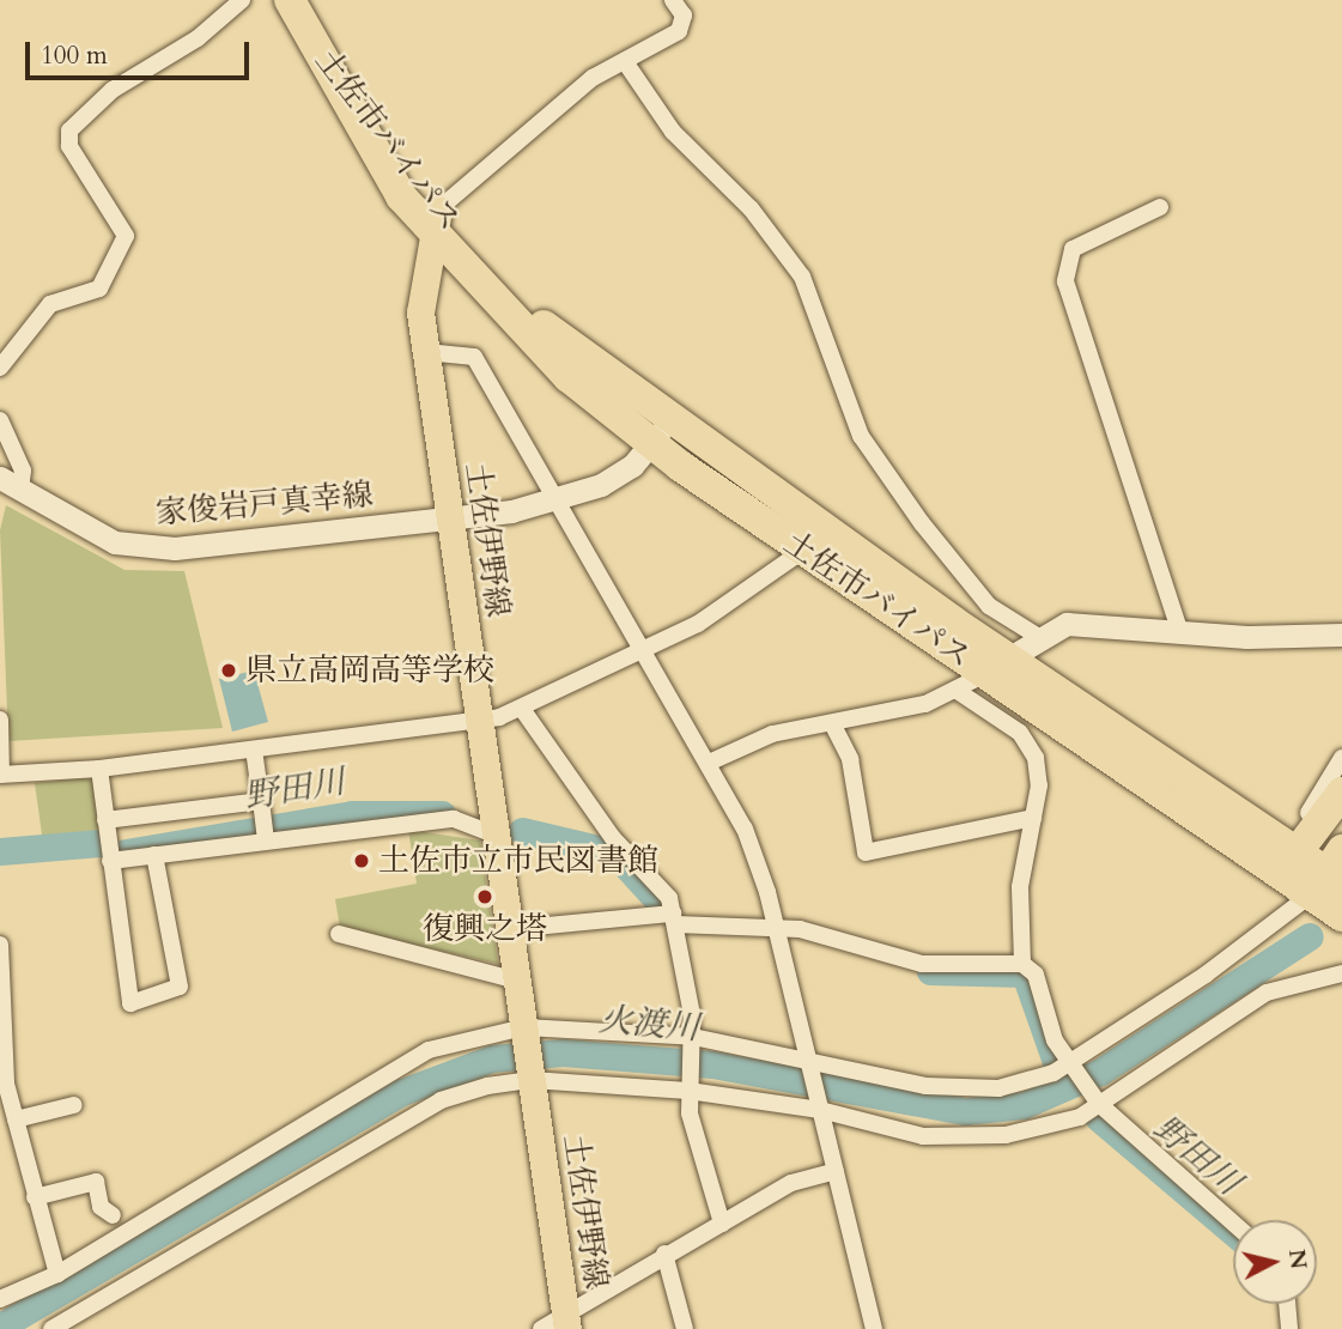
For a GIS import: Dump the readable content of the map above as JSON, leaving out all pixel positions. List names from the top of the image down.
{
  "streets": {
    "highway": ["土佐市バイパス"],
    "main road": ["土佐伊野線"],
    "street": ["家俊岩戸真幸線"]
  },
  "crossings": [
    ["土佐市バイパス", "家俊岩戸真幸線"],
    ["土佐市バイパス", "土佐伊野線"],
    ["家俊岩戸真幸線", "土佐伊野線"]
  ],
  "water": ["野田川", "火渡川"],
  "places": ["県立高岡高等学校", "土佐市立市民図書館", "復興之塔"],
  "scale_bar": "100 m",
  "north": "right"
}
